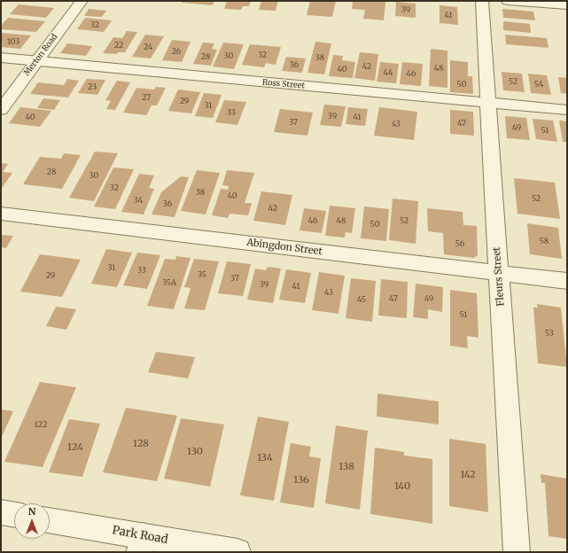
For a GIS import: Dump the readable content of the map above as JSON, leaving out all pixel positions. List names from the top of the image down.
{
  "streets": {
    "street": [
      "Merton Road",
      "Ross Street",
      "Abingdon Street",
      "Fleurs Street",
      "Park Road"
    ]
  },
  "crossings": [
    ["Merton Road", "Ross Street"],
    ["Ross Street", "Fleurs Street"],
    ["Abingdon Street", "Fleurs Street"]
  ],
  "house_numbers": [
    "39",
    "41",
    "32",
    "103",
    "22",
    "24",
    "26",
    "32",
    "30",
    "28",
    "38",
    "36",
    "42",
    "48",
    "40",
    "44",
    "46",
    "52",
    "50",
    "54",
    "23",
    "27",
    "29",
    "31",
    "33",
    "39",
    "40",
    "41",
    "37",
    "47",
    "43",
    "49",
    "51",
    "28",
    "30",
    "32",
    "38",
    "40",
    "52",
    "34",
    "36",
    "42",
    "46",
    "48",
    "52",
    "50",
    "58",
    "56",
    "31",
    "33",
    "35",
    "29",
    "37",
    "35A",
    "39",
    "41",
    "43",
    "47",
    "49",
    "45",
    "51",
    "53",
    "122",
    "128",
    "124",
    "130",
    "134",
    "138",
    "142",
    "136",
    "140"
  ],
  "north": "top"
}
